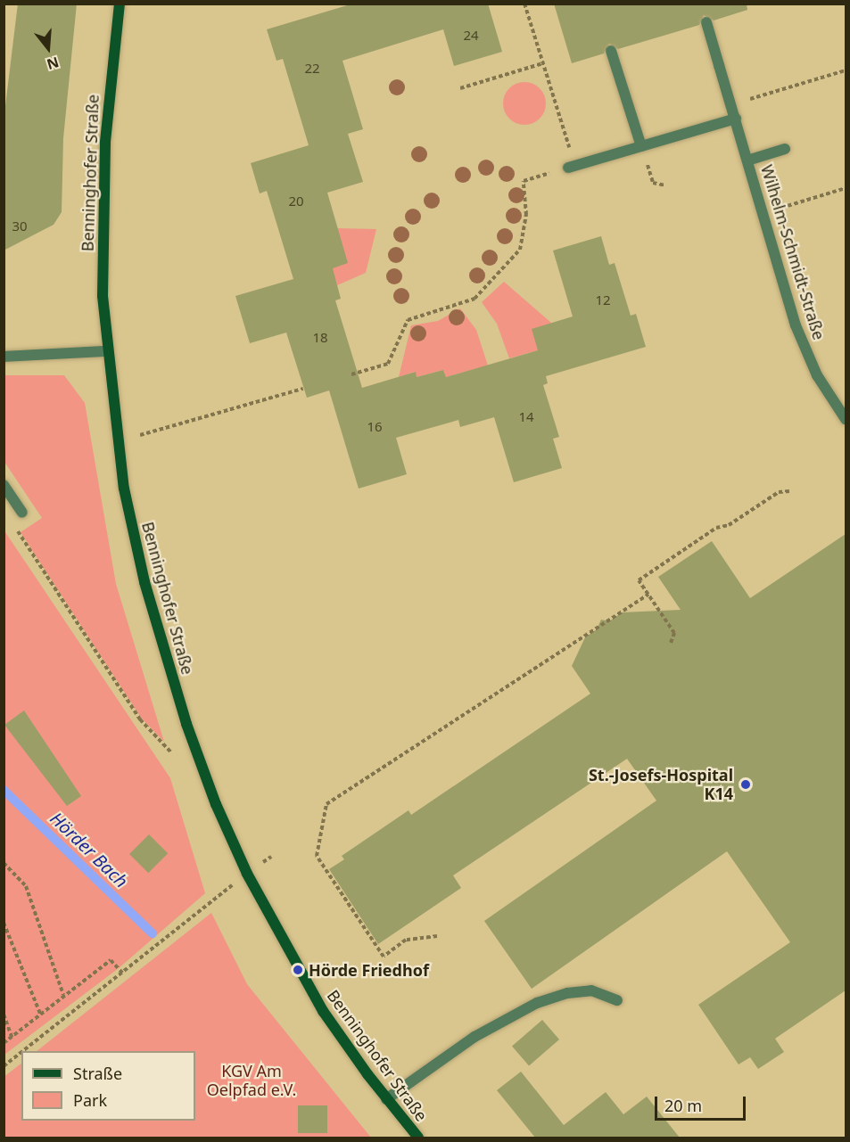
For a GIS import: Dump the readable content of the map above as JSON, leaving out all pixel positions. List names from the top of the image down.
{
  "streets": {
    "main road": ["Benninghofer Straße"],
    "street": ["Wilhelm-Schmidt-Straße"]
  },
  "water": ["Hörder Bach"],
  "parks": ["KGV Am Oelpfad e.V."],
  "places": ["St.-Josefs-Hospital K14", "Hörde Friedhof"],
  "house_numbers": [
    "24",
    "22",
    "20",
    "30",
    "12",
    "18",
    "14",
    "16"
  ],
  "legend": ["Straße", "Park"],
  "scale_bar": "20 m",
  "north": "bottom"
}
